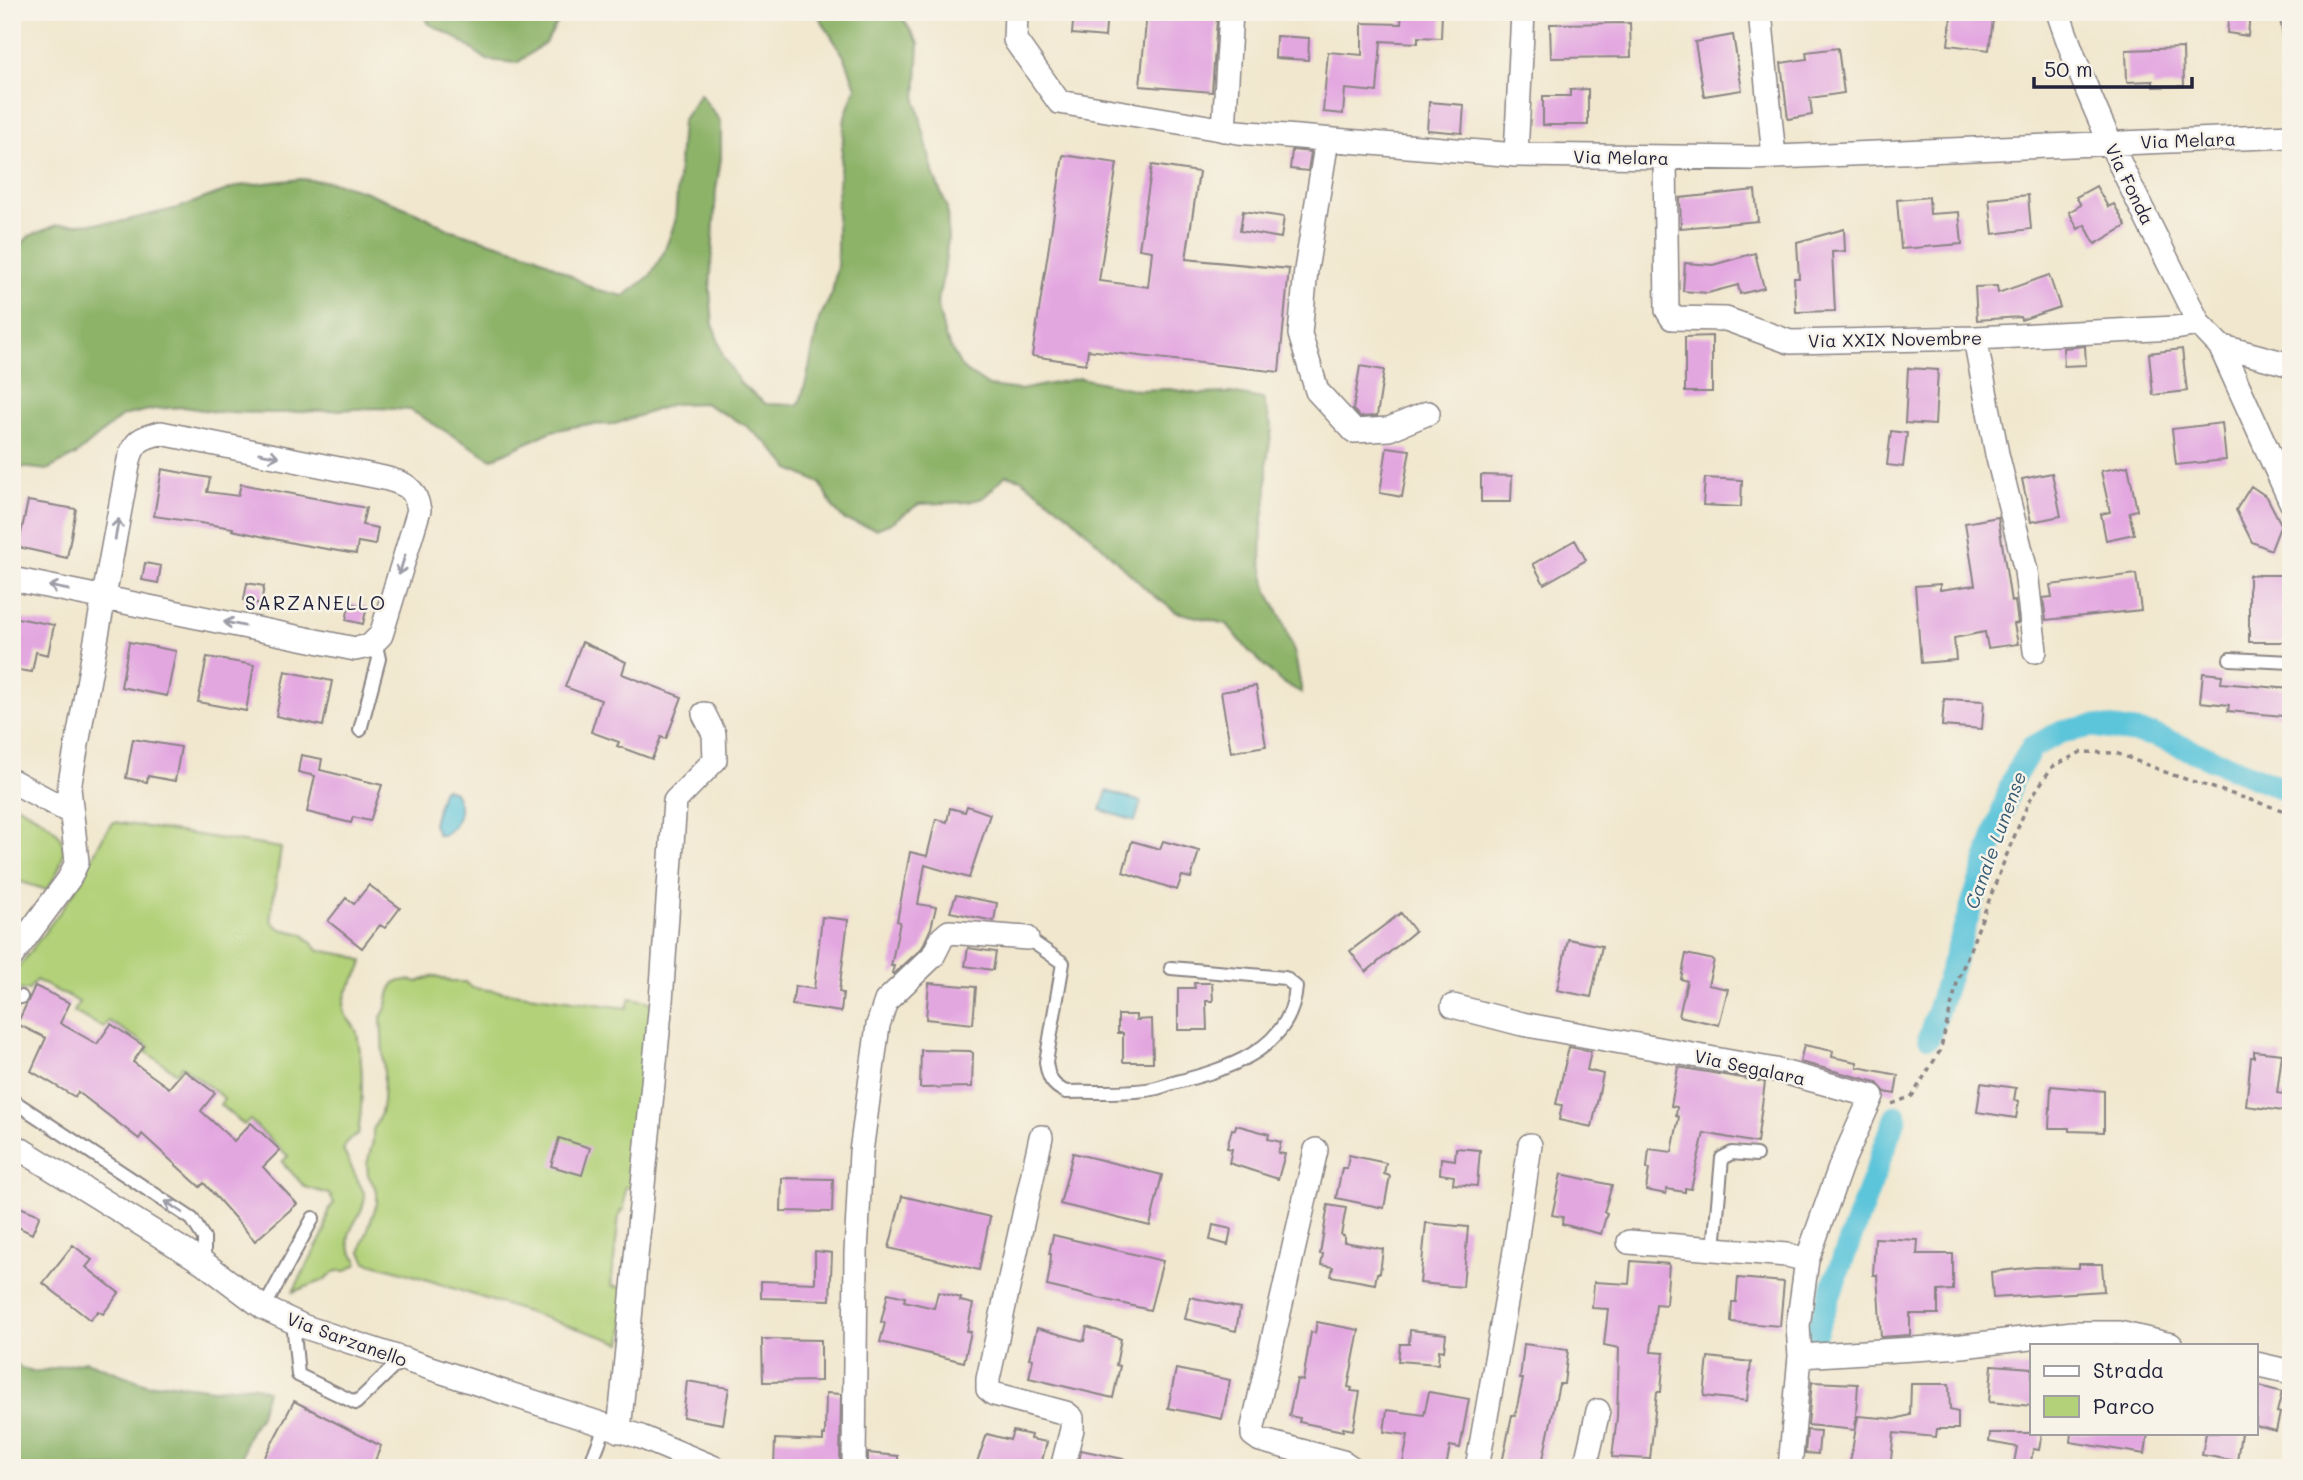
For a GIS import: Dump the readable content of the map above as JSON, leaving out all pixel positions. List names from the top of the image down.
{
  "streets": {
    "street": [
      "Via Melara",
      "Via Fonda",
      "Via XXIX Novembre",
      "Via Segalara",
      "Via Sarzanello"
    ]
  },
  "crossings": [
    ["Via Melara", "Via Fonda"],
    ["Via Melara", "Via XXIX Novembre"],
    ["Via Fonda", "Via XXIX Novembre"]
  ],
  "districts": ["SARZANELLO"],
  "water": ["Canale Lunense"],
  "legend": ["Strada", "Parco"],
  "scale_bar": "50 m"
}
